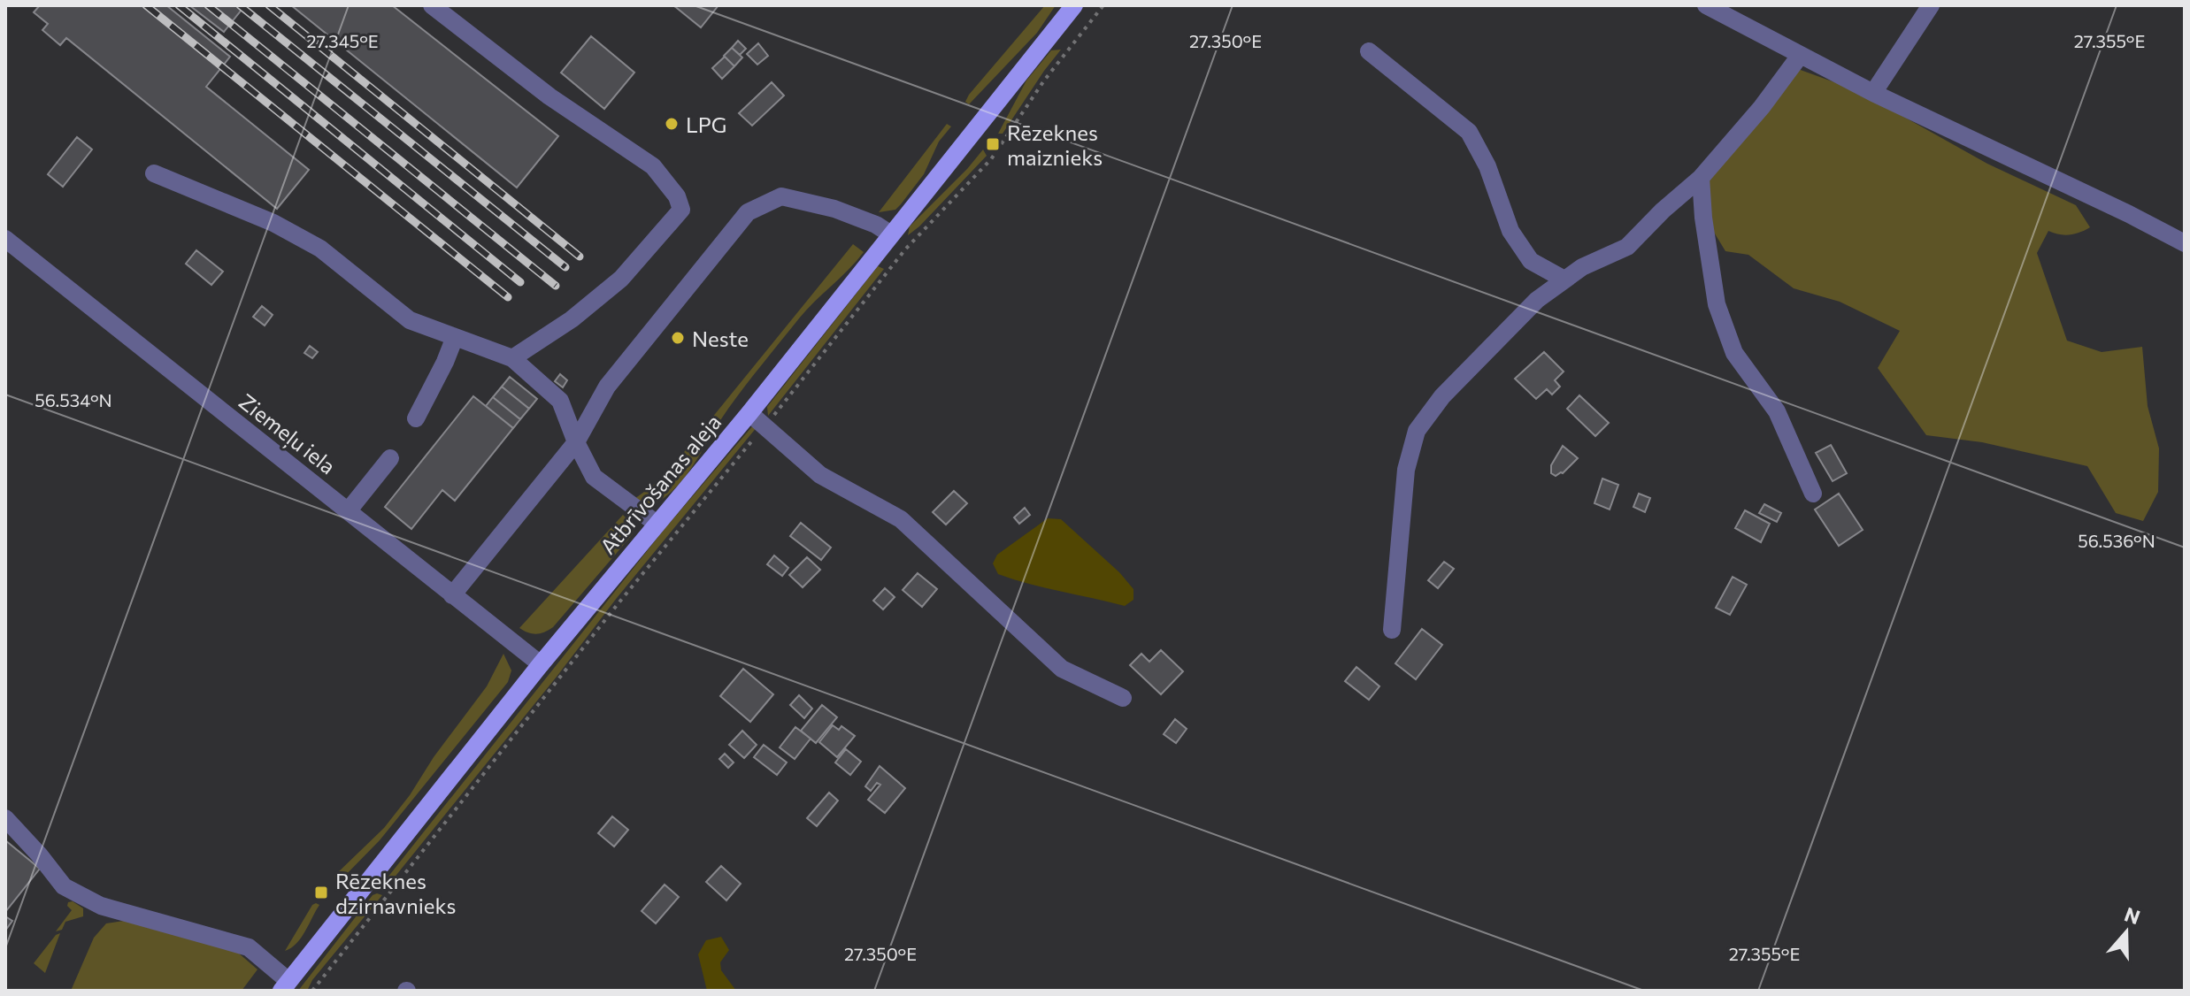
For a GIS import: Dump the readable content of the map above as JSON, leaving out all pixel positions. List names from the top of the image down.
{
  "streets": {
    "main road": ["Atbrīvošanas aleja"],
    "street": ["Ziemeļu iela"]
  },
  "crossings": [
    ["Ziemeļu iela", "Atbrīvošanas aleja"]
  ],
  "places": {
    "other": ["LPG", "Neste"],
    "transit": ["Rēzeknes maiznieks", "Rēzeknes dzirnavnieks"]
  },
  "north": "top",
  "coordinates": [
    "27.345°E",
    "27.350°E",
    "27.355°E",
    "56.534°N",
    "56.536°N"
  ]
}
